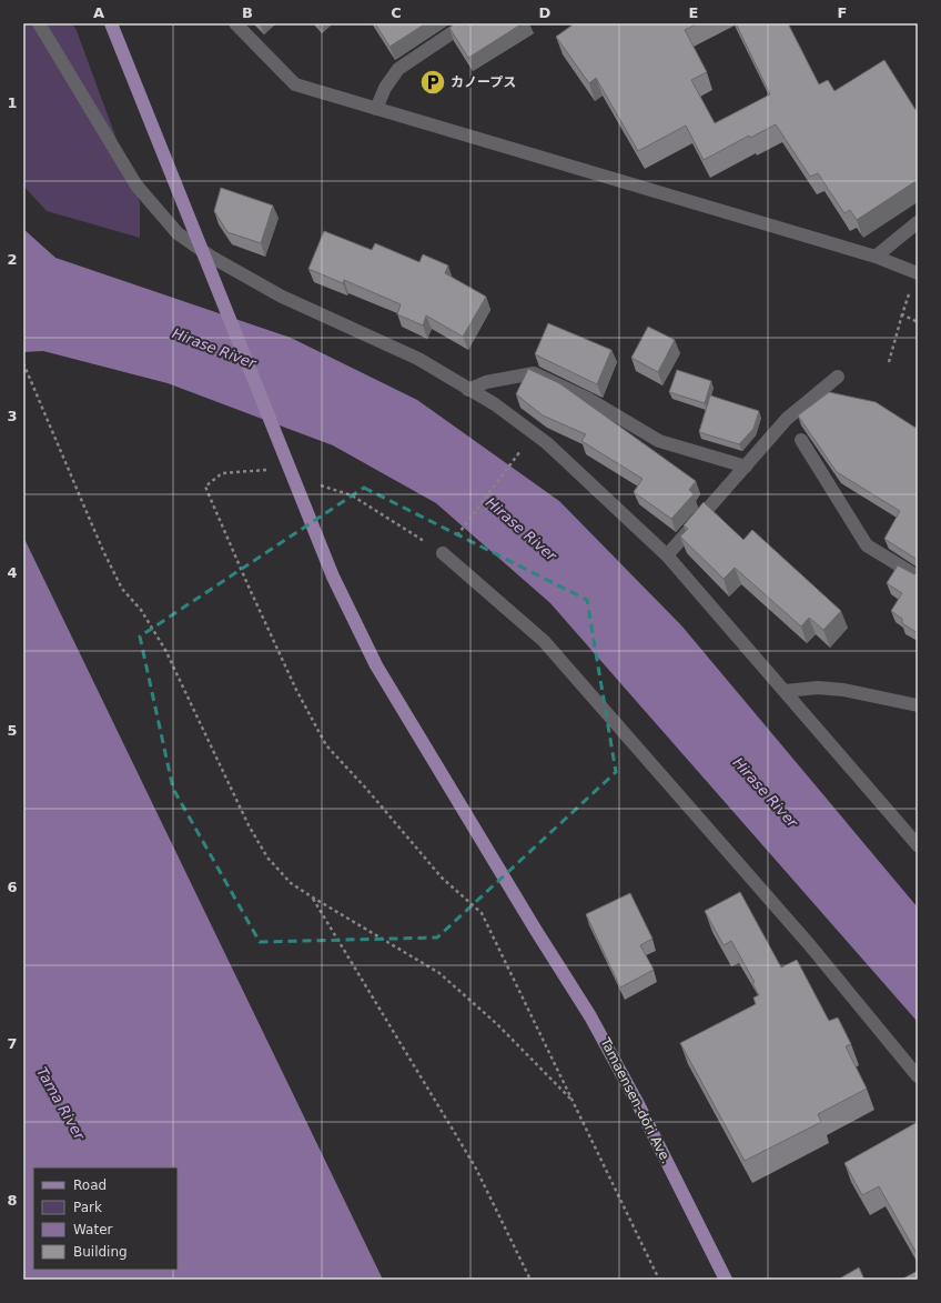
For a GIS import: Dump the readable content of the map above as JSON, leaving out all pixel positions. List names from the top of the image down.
{
  "streets": {
    "main road": ["Tamaensen-dōri Ave."]
  },
  "water": ["Hirase River", "Tama River"],
  "places": {
    "parking": ["カノープス"]
  },
  "legend": [
    "Road",
    "Park",
    "Water",
    "Building"
  ],
  "grid": {
    "columns": [
      "A",
      "B",
      "C",
      "D",
      "E",
      "F"
    ],
    "rows": [
      "1",
      "2",
      "3",
      "4",
      "5",
      "6",
      "7",
      "8"
    ]
  }
}
